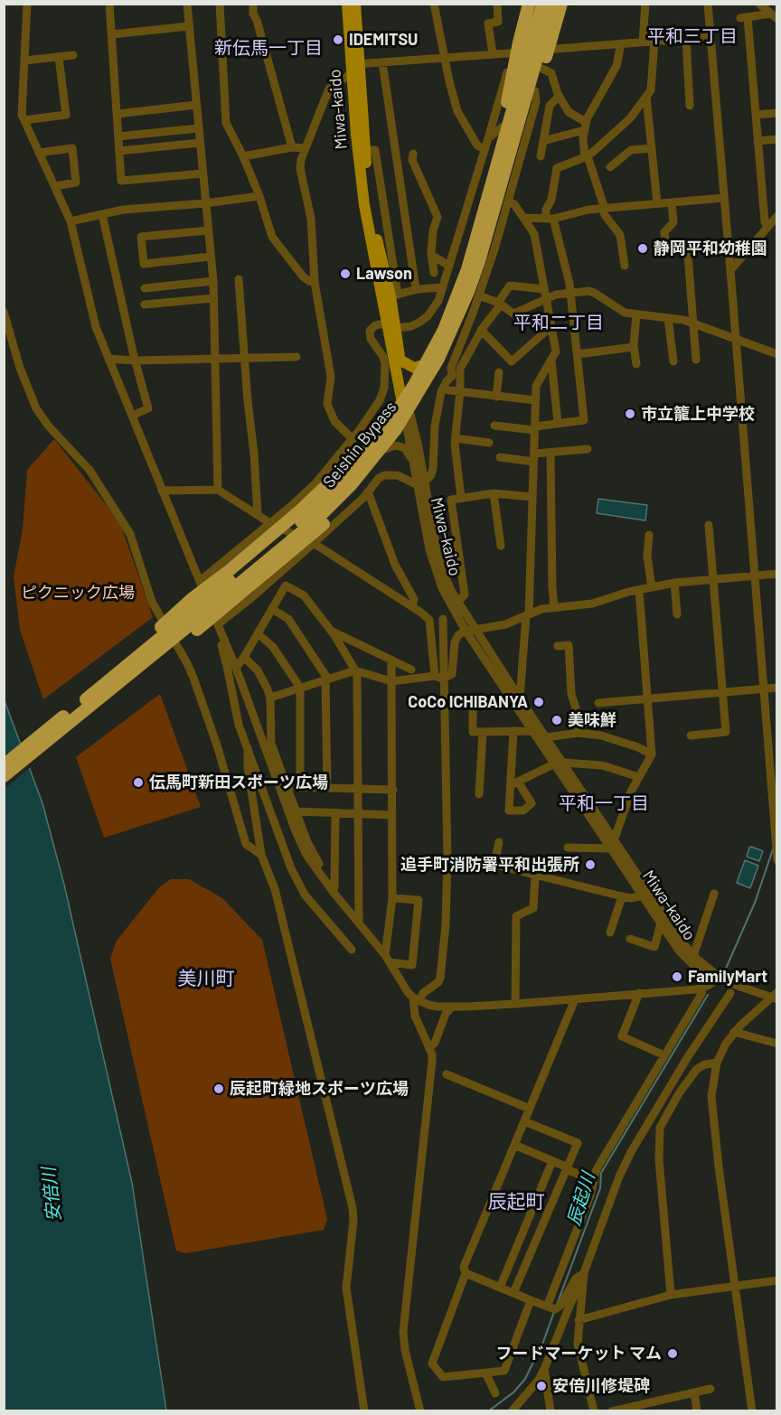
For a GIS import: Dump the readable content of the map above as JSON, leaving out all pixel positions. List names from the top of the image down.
{
  "streets": {
    "highway": ["Seishin Bypass"],
    "main road": ["Miwa-kaido"]
  },
  "districts": [
    "平和三丁目",
    "新伝馬一丁目",
    "平和二丁目",
    "平和一丁目",
    "美川町",
    "辰起町"
  ],
  "water": ["安倍川", "辰起川"],
  "parks": ["ピクニック広場"],
  "places": [
    "IDEMITSU",
    "静岡平和幼稚園",
    "Lawson",
    "市立籠上中学校",
    "CoCo ICHIBANYA",
    "美味鮮",
    "伝馬町新田スポーツ広場",
    "追手町消防署平和出張所",
    "FamilyMart",
    "辰起町緑地スポーツ広場",
    "フードマーケット マム",
    "安倍川修堤碑"
  ]
}
